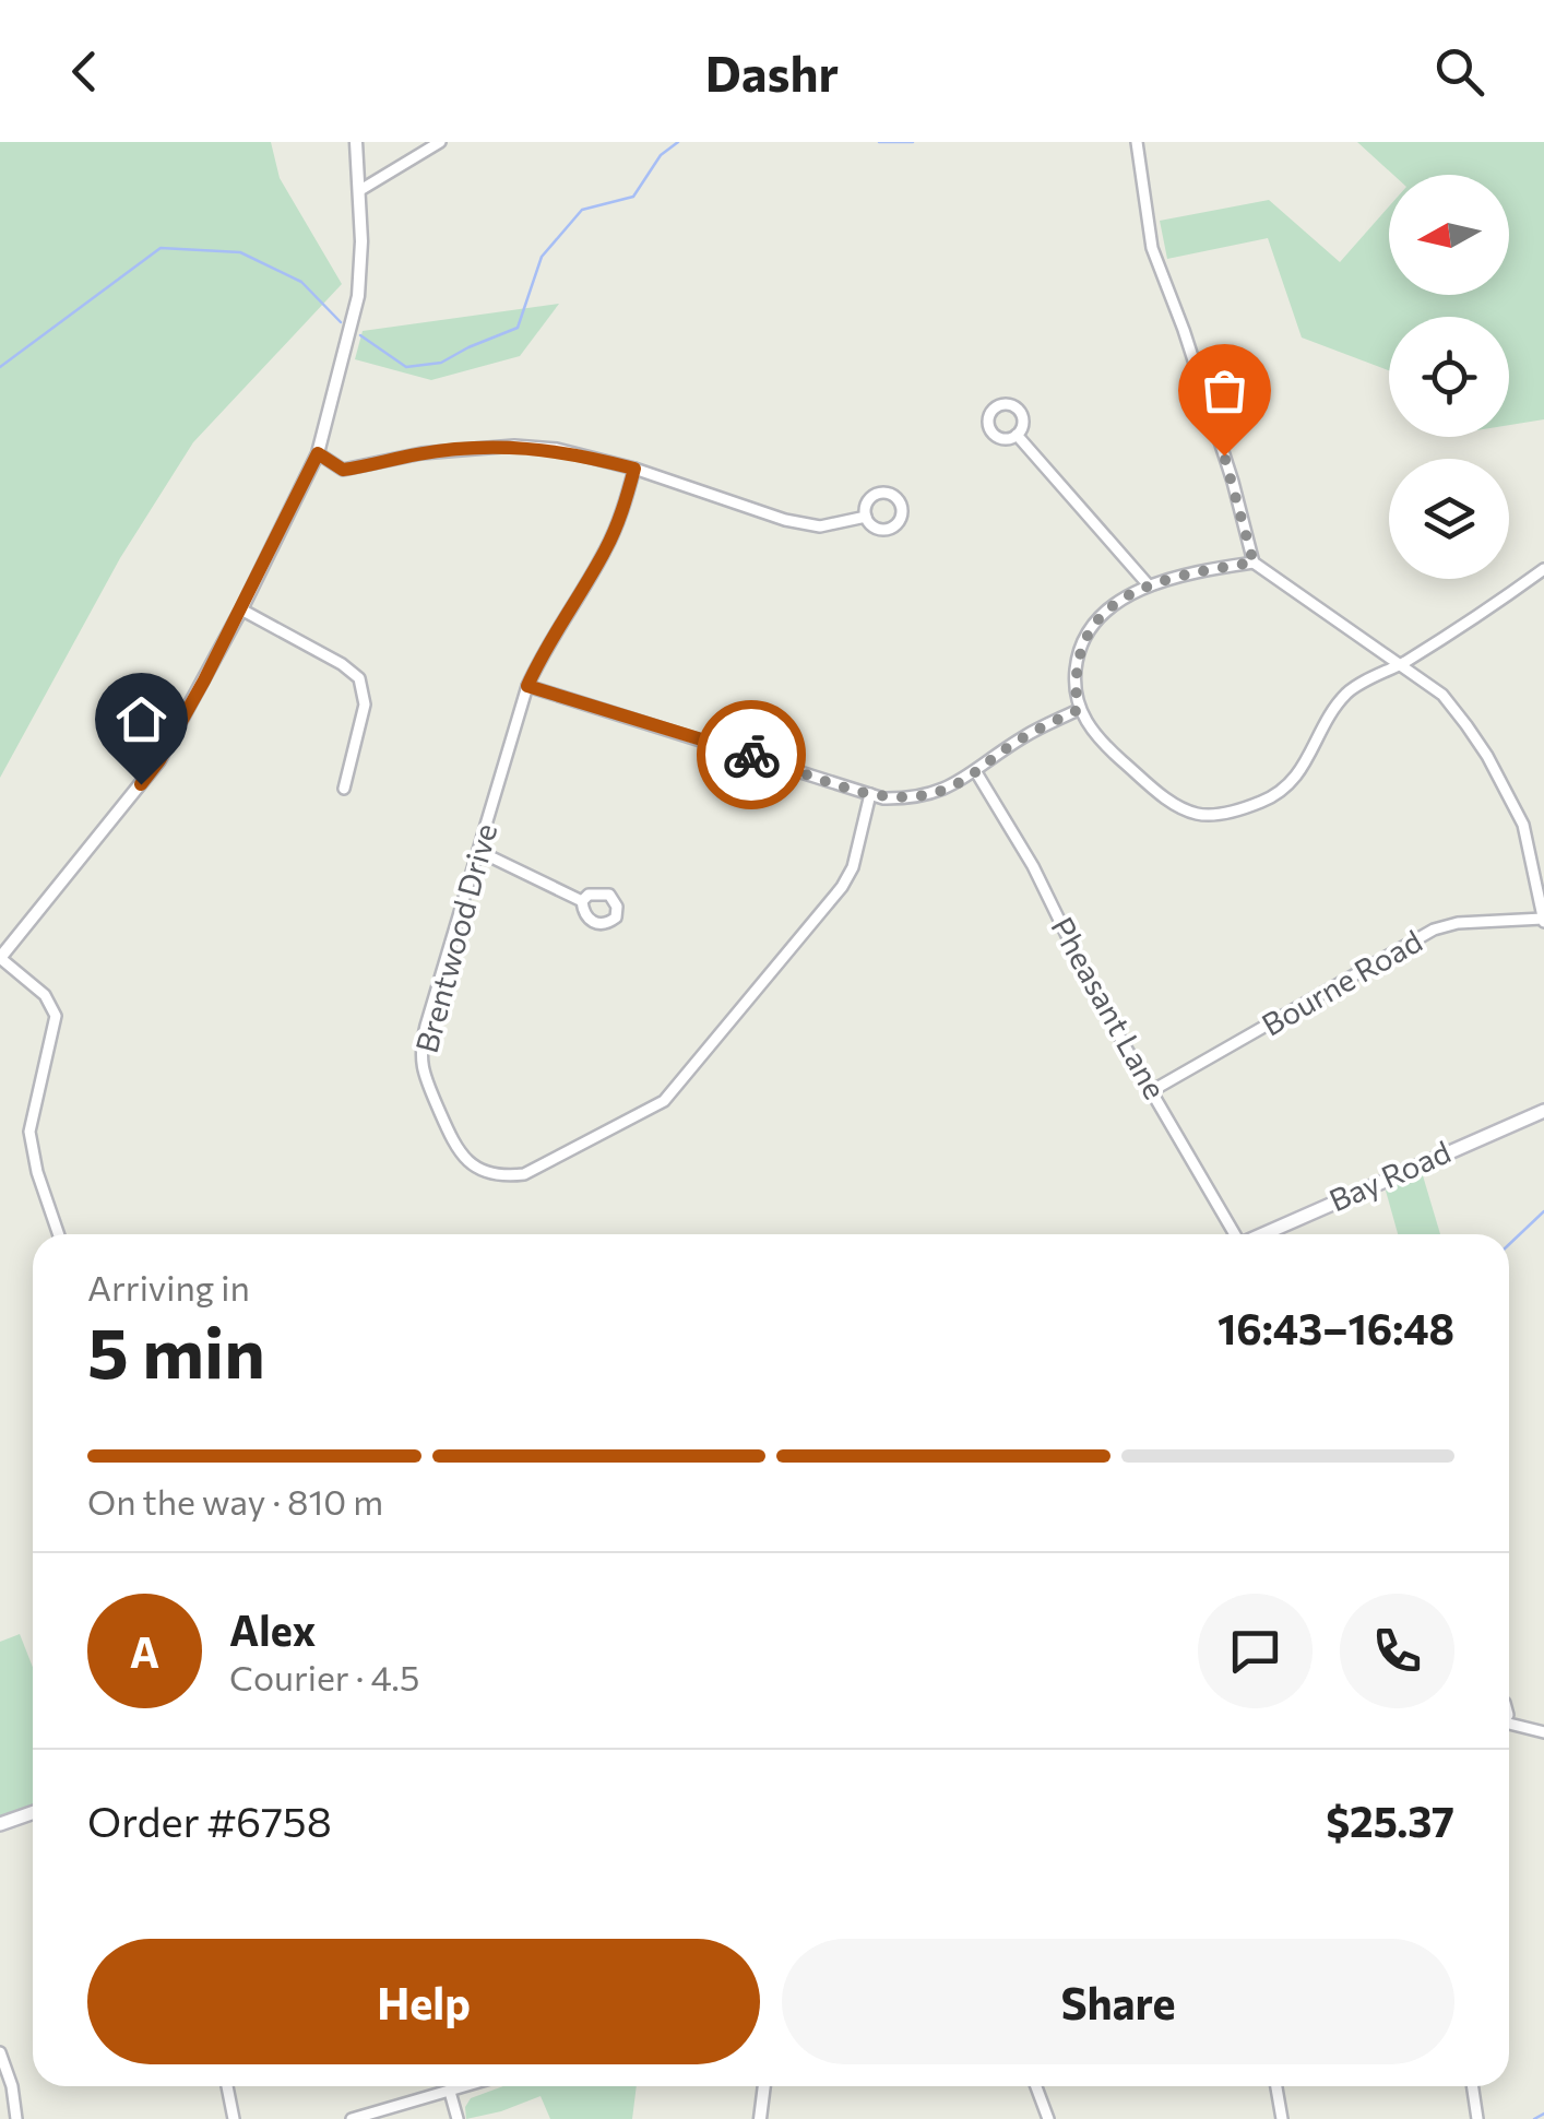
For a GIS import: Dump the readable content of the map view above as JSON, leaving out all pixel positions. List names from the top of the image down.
{
  "streets": {
    "main road": ["Bay Road"],
    "street": ["Brentwood Drive", "Bourne Road", "Pheasant Lane"]
  },
  "crossings": [
    ["Bourne Road", "Pheasant Lane"]
  ],
  "north": "left",
  "page": {
    "header": "Dashr",
    "heading": ["5 min", "Arriving in", "16:43–16:48"],
    "panel": [
      "Alex",
      "Courier · 4.5",
      "Order #6758",
      "$25.37"
    ],
    "bar": "On the way · 810 m",
    "round": "A",
    "buttons": ["Help", "Share"]
  }
}
